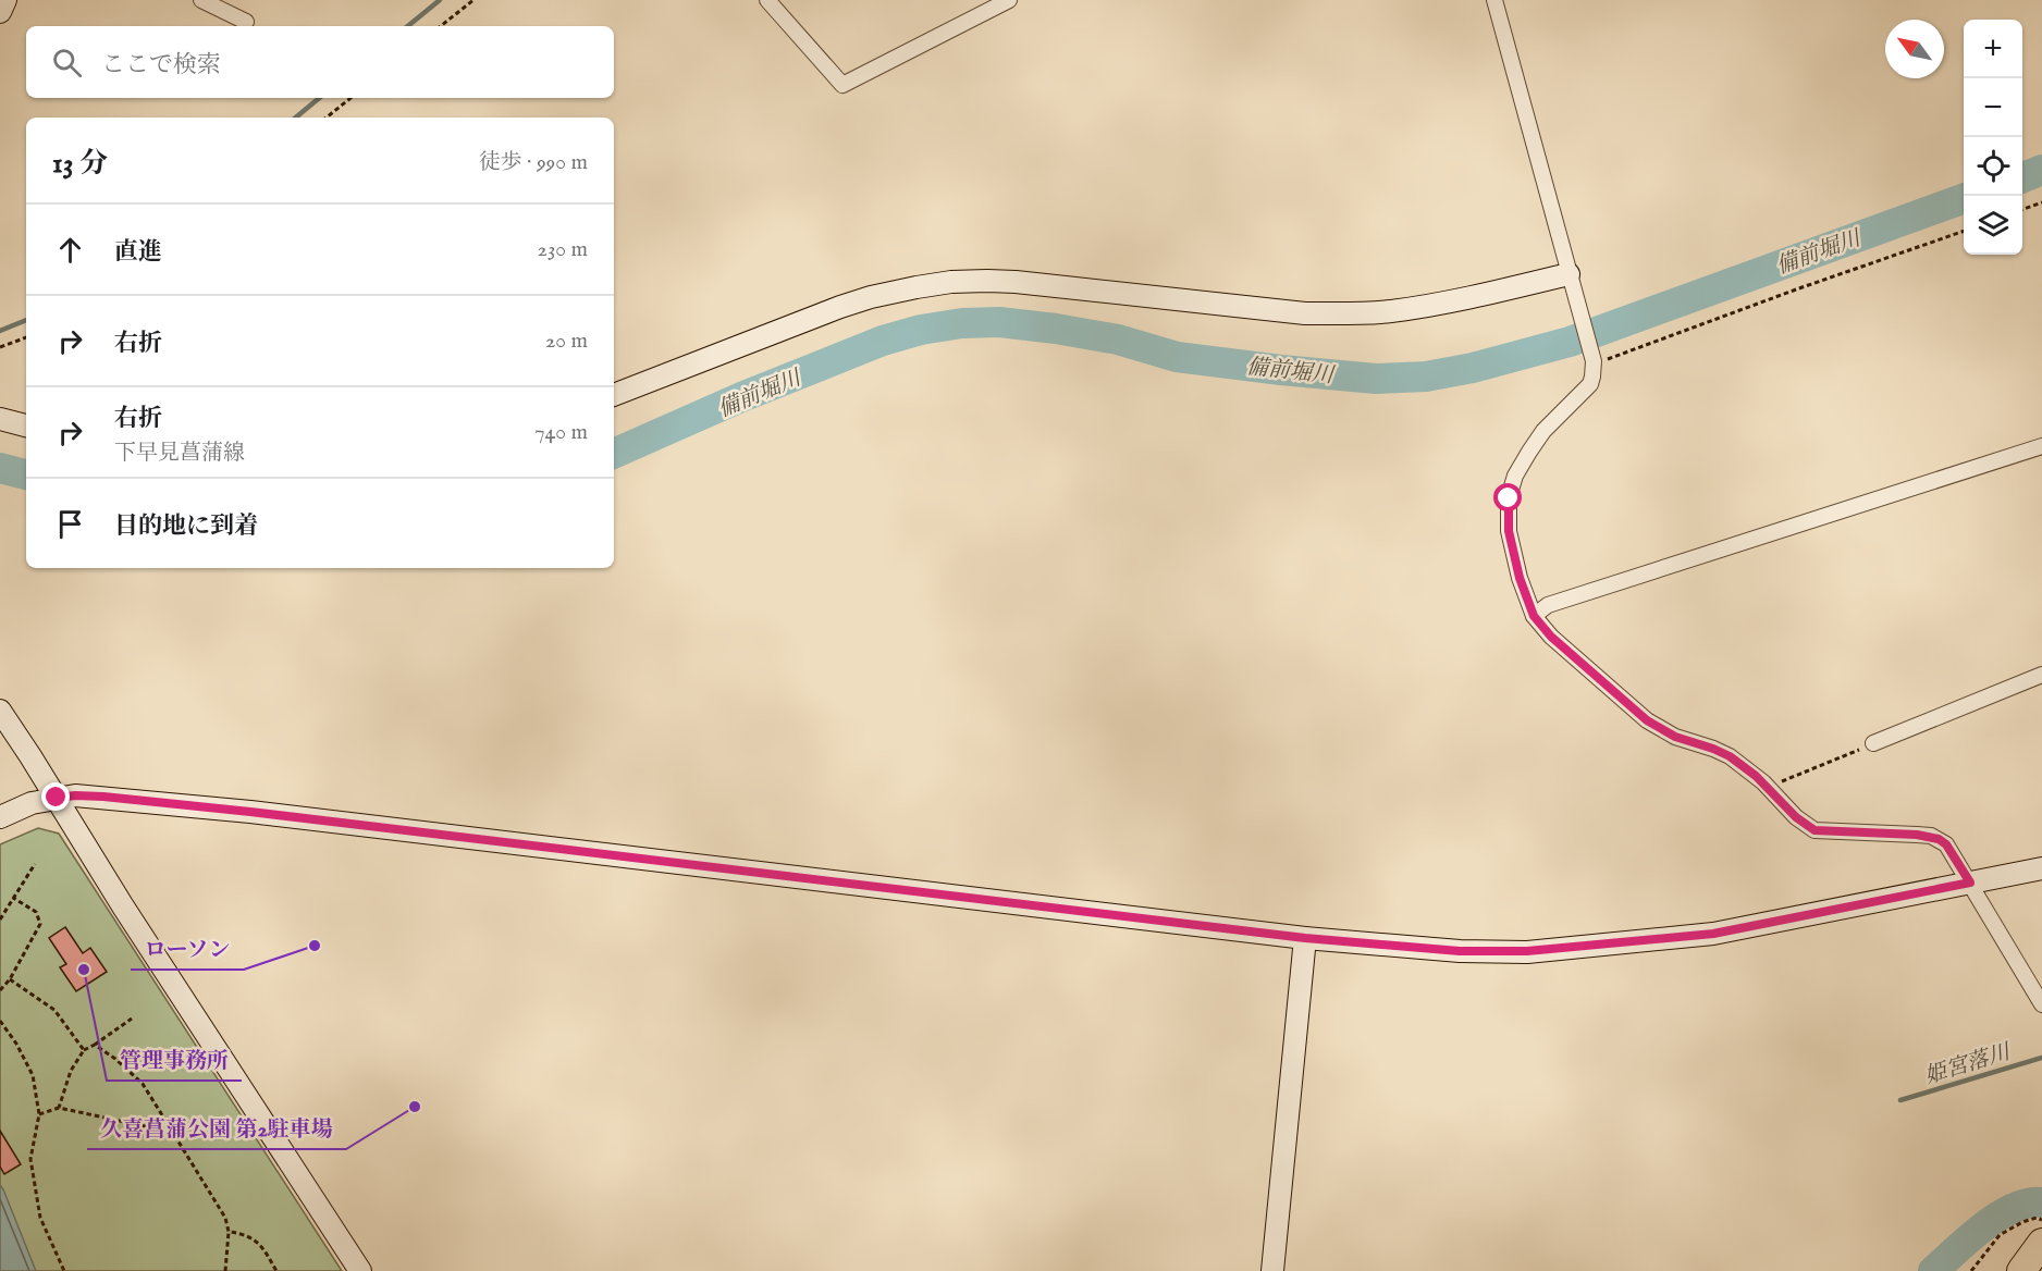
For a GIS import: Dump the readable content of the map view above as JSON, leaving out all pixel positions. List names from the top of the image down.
{
  "water": ["備前堀川", "姫宮落川"],
  "places": ["ローソン", "管理事務所", "久喜菖蒲公園 第2駐車場"],
  "north": "top left",
  "page": {
    "map_buttons": ["+", "−"],
    "search": "ここで検索",
    "heading": ["13 分", "徒歩 · 990 m"],
    "list": [
      ["直進", "230 m"],
      ["右折", "20 m"],
      ["右折", "下早見菖蒲線", "740 m"],
      "目的地に到着"
    ]
  }
}
